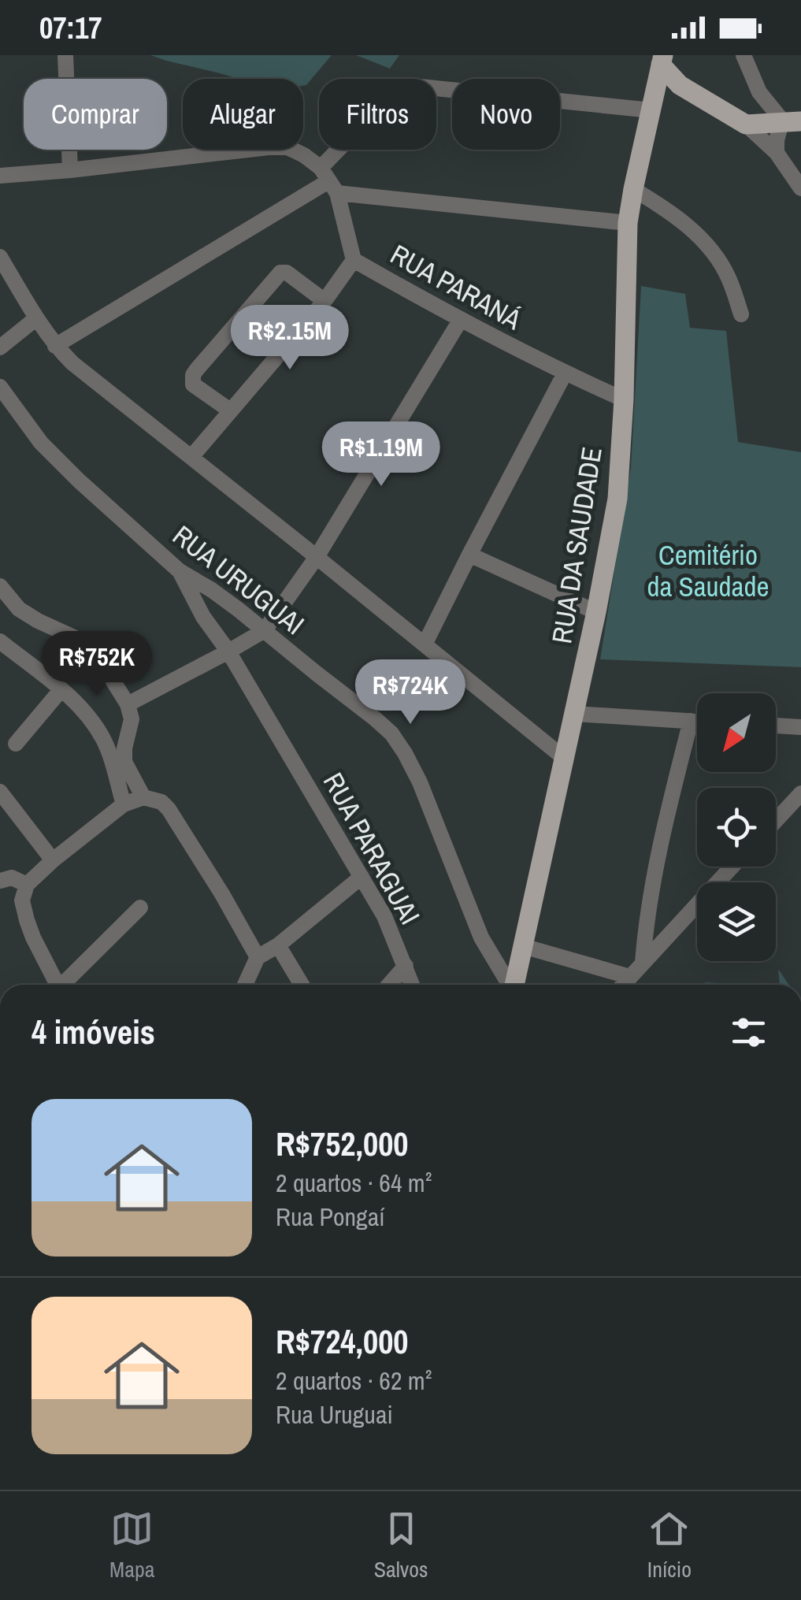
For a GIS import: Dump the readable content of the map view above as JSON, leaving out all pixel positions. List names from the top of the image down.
{
  "streets": {
    "main road": ["RUA DA SAUDADE"],
    "street": ["RUA PARANÁ", "RUA URUGUAI", "RUA PARAGUAI"]
  },
  "crossings": [
    ["RUA PARANÁ", "RUA DA SAUDADE"],
    ["RUA URUGUAI", "RUA PARAGUAI"]
  ],
  "parks": ["Cemitério da Saudade"],
  "north": "bottom left",
  "page": {
    "status": "07:17",
    "chip": [
      "Comprar",
      "Alugar",
      "Filtros",
      "Novo"
    ],
    "price": [
      "R$2.15M",
      "R$1.19M",
      "R$752K",
      "R$724K"
    ],
    "heading": "4 imóveis",
    "list": [
      {
        "name": "R$752,000",
        "note": "2 quartos · 64 m² · Rua Pongaí"
      },
      {
        "name": "R$724,000",
        "note": "2 quartos · 62 m² · Rua Uruguai"
      }
    ],
    "tabs": ["Mapa", "Salvos", "Início"]
  }
}
